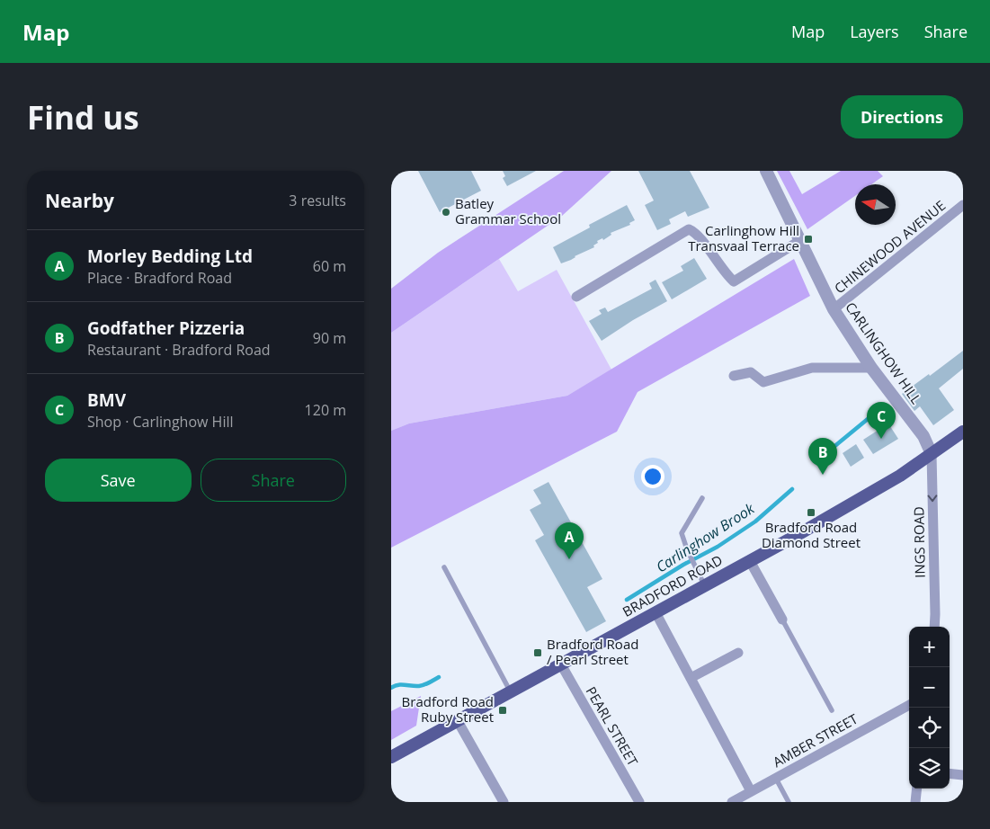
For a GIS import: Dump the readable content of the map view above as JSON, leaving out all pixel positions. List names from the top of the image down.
{
  "streets": {
    "main road": ["BRADFORD ROAD"],
    "street": [
      "CHINEWOOD AVENUE",
      "CARLINGHOW HILL",
      "INGS ROAD",
      "PEARL STREET",
      "AMBER STREET"
    ]
  },
  "crossings": [
    ["CHINEWOOD AVENUE", "CARLINGHOW HILL"],
    ["CARLINGHOW HILL", "INGS ROAD"],
    ["CARLINGHOW HILL", "BRADFORD ROAD"],
    ["INGS ROAD", "BRADFORD ROAD"],
    ["BRADFORD ROAD", "PEARL STREET"]
  ],
  "one_way": ["INGS ROAD"],
  "water": ["Carlinghow Brook"],
  "places": {
    "other": ["Batley Grammar School"],
    "transit": [
      "Carlinghow Hill Transvaal Terrace",
      "Bradford Road Diamond Street",
      "Bradford Road / Pearl Street",
      "Bradford Road Ruby Street"
    ]
  },
  "north": "left",
  "page": {
    "header": "Map",
    "nav": ["Map", "Layers", "Share"],
    "buttons": [
      "Directions",
      ["Save", "Share"]
    ],
    "title": "Find us",
    "heading": ["Nearby", "3 results"],
    "list": [
      {
        "mark": "A",
        "name": "Morley Bedding Ltd",
        "note": "Place · Bradford Road",
        "value": "60 m"
      },
      {
        "mark": "B",
        "name": "Godfather Pizzeria",
        "note": "Restaurant · Bradford Road",
        "value": "90 m"
      },
      {
        "mark": "C",
        "name": "BMV",
        "note": "Shop · Carlinghow Hill",
        "value": "120 m"
      }
    ],
    "pins": ["C", "B", "A"],
    "map_buttons": ["+", "−"]
  }
}
